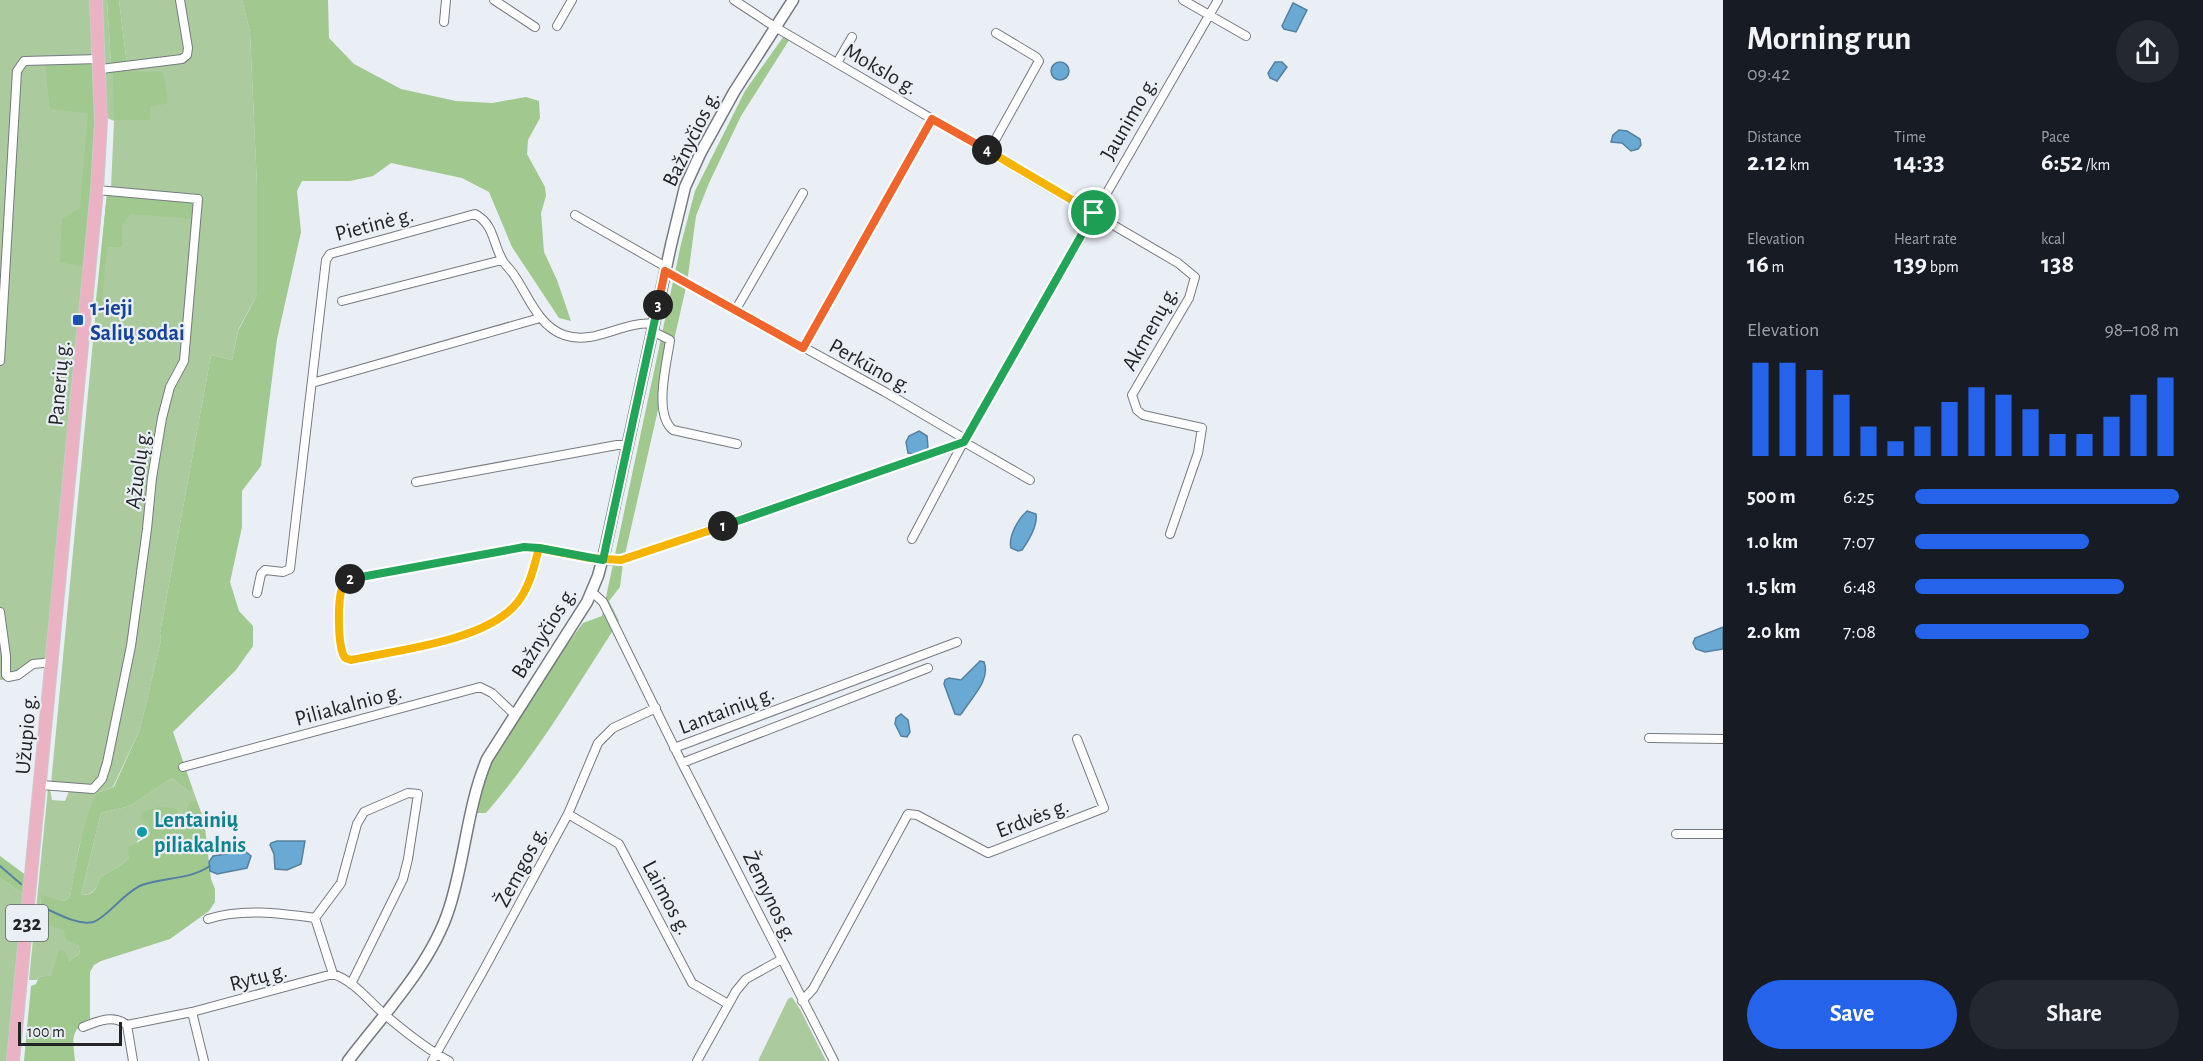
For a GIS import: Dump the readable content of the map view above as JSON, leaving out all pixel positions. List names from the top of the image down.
{
  "streets": {
    "main road": [
      "Bažnyčios g.",
      "Panerių g.",
      "Užupio g.",
      "232"
    ],
    "street": [
      "Mokslo g.",
      "Jaunimo g.",
      "Pietinė g.",
      "Akmenų g.",
      "Perkūno g.",
      "Ąžuolų g.",
      "Piliakalnio g.",
      "Lantainių g.",
      "Erdvės g.",
      "Žemgos g.",
      "Žemynos g.",
      "Laimos g.",
      "Rytų g."
    ]
  },
  "crossings": [
    ["Mokslo g.", "Jaunimo g."],
    ["Mokslo g.", "Bažnyčios g."],
    ["Mokslo g.", "Akmenų g."],
    ["Jaunimo g.", "Akmenų g."],
    ["Jaunimo g.", "Perkūno g."],
    ["Bažnyčios g.", "Pietinė g."],
    ["Bažnyčios g.", "Perkūno g."],
    ["Bažnyčios g.", "Piliakalnio g."],
    ["Bažnyčios g.", "Lantainių g."],
    ["Panerių g.", "Ąžuolų g."],
    ["Panerių g.", "Užupio g."],
    ["Ąžuolų g.", "Užupio g."],
    ["Lantainių g.", "Žemgos g."],
    ["Lantainių g.", "Žemynos g."],
    ["Erdvės g.", "Žemynos g."],
    ["Žemgos g.", "Laimos g."]
  ],
  "places": {
    "transit": ["1-ieji Salių sodai"],
    "other": ["Lentainių piliakalnis"]
  },
  "scale_bar": "100 m",
  "page": {
    "heading": ["Morning run", "09:42"],
    "stats": [
      ["Distance", "2.12 km"],
      ["Time", "14:33"],
      ["Pace", "6:52 /km"],
      ["Elevation", "16 m"],
      ["Heart rate", "139 bpm"],
      ["kcal", "138"]
    ],
    "pins": [
      "4",
      "3",
      "1",
      "2"
    ],
    "chart": ["Elevation", "98–108 m"],
    "list": [
      {
        "name": "500 m",
        "note": "6:25"
      },
      {
        "name": "1.0 km",
        "note": "7:07"
      },
      {
        "name": "1.5 km",
        "note": "6:48"
      },
      {
        "name": "2.0 km",
        "note": "7:08"
      }
    ],
    "buttons": ["Save", "Share"],
    "scale": "100 m"
  }
}
